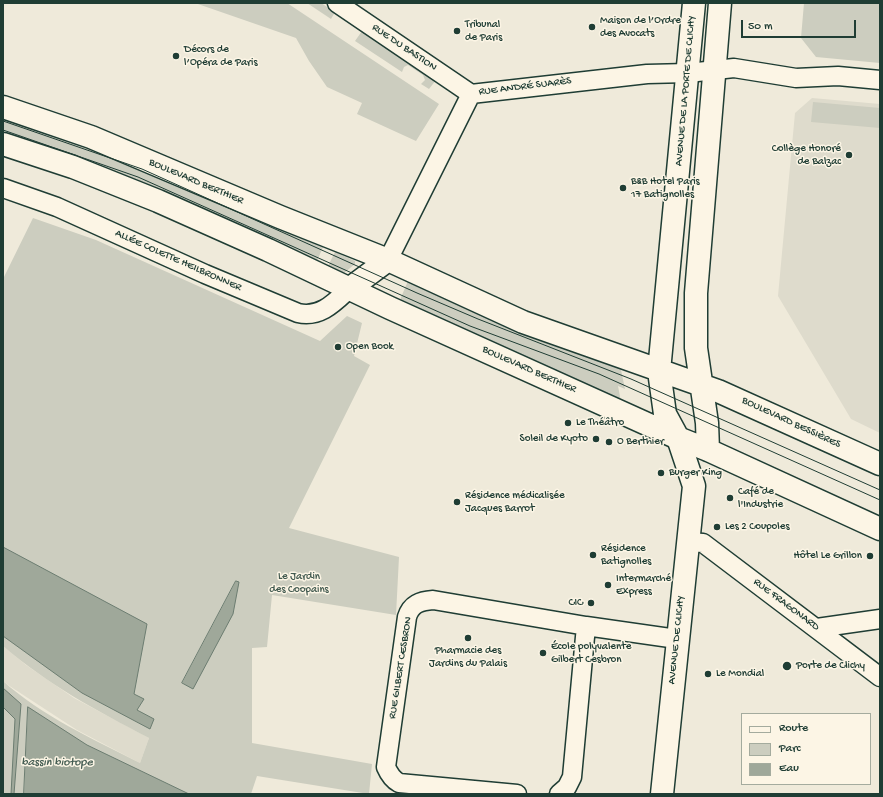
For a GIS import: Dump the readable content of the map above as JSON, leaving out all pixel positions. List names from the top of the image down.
{
  "streets": {
    "main road": [
      "AVENUE DE LA PORTE DE CLICHY",
      "BOULEVARD BERTHIER",
      "BOULEVARD BESSIÈRES",
      "AVENUE DE CLICHY"
    ],
    "street": [
      "RUE DU BASTION",
      "RUE ANDRÉ SUARÈS",
      "ALLÉE COLETTE HEILBRONNER",
      "RUE FRAGONARD",
      "RUE GILBERT CESBRON"
    ]
  },
  "crossings": [
    ["RUE DU BASTION", "RUE ANDRÉ SUARÈS"],
    ["RUE ANDRÉ SUARÈS", "AVENUE DE LA PORTE DE CLICHY"],
    ["RUE ANDRÉ SUARÈS", "BOULEVARD BERTHIER"],
    ["AVENUE DE LA PORTE DE CLICHY", "BOULEVARD BERTHIER"],
    ["AVENUE DE LA PORTE DE CLICHY", "AVENUE DE CLICHY"],
    ["BOULEVARD BERTHIER", "ALLÉE COLETTE HEILBRONNER"],
    ["BOULEVARD BERTHIER", "BOULEVARD BESSIÈRES"],
    ["BOULEVARD BERTHIER", "AVENUE DE CLICHY"],
    ["BOULEVARD BESSIÈRES", "AVENUE DE CLICHY"],
    ["RUE FRAGONARD", "AVENUE DE CLICHY"],
    ["AVENUE DE CLICHY", "RUE GILBERT CESBRON"]
  ],
  "water": ["bassin biotope"],
  "parks": ["Le Jardin des Coopains"],
  "places": [
    "Maison de l’Ordre des Avocats",
    "Tribunal de Paris",
    "Décors de l’Opéra de Paris",
    "Collège Honoré de Balzac",
    "B&B Hotel Paris 17 Batignolles",
    "Open Book",
    "Le Théâtro",
    "Soleil de Kyoto",
    "O Berthier",
    "Burger King",
    "Café de l'Industrie",
    "Résidence médicalisée Jacques Barrot",
    "Les 2 Coupoles",
    "Résidence Batignolles",
    "Hôtel Le Grillon",
    "Intermarché Express",
    "CIC",
    "Pharmacie des Jardins du Palais",
    "École polyvalente Gilbert Cesbron",
    "Porte de Clichy",
    "Le Mondial"
  ],
  "legend": ["Route", "Parc", "Eau"],
  "scale_bar": "50 m"
}
